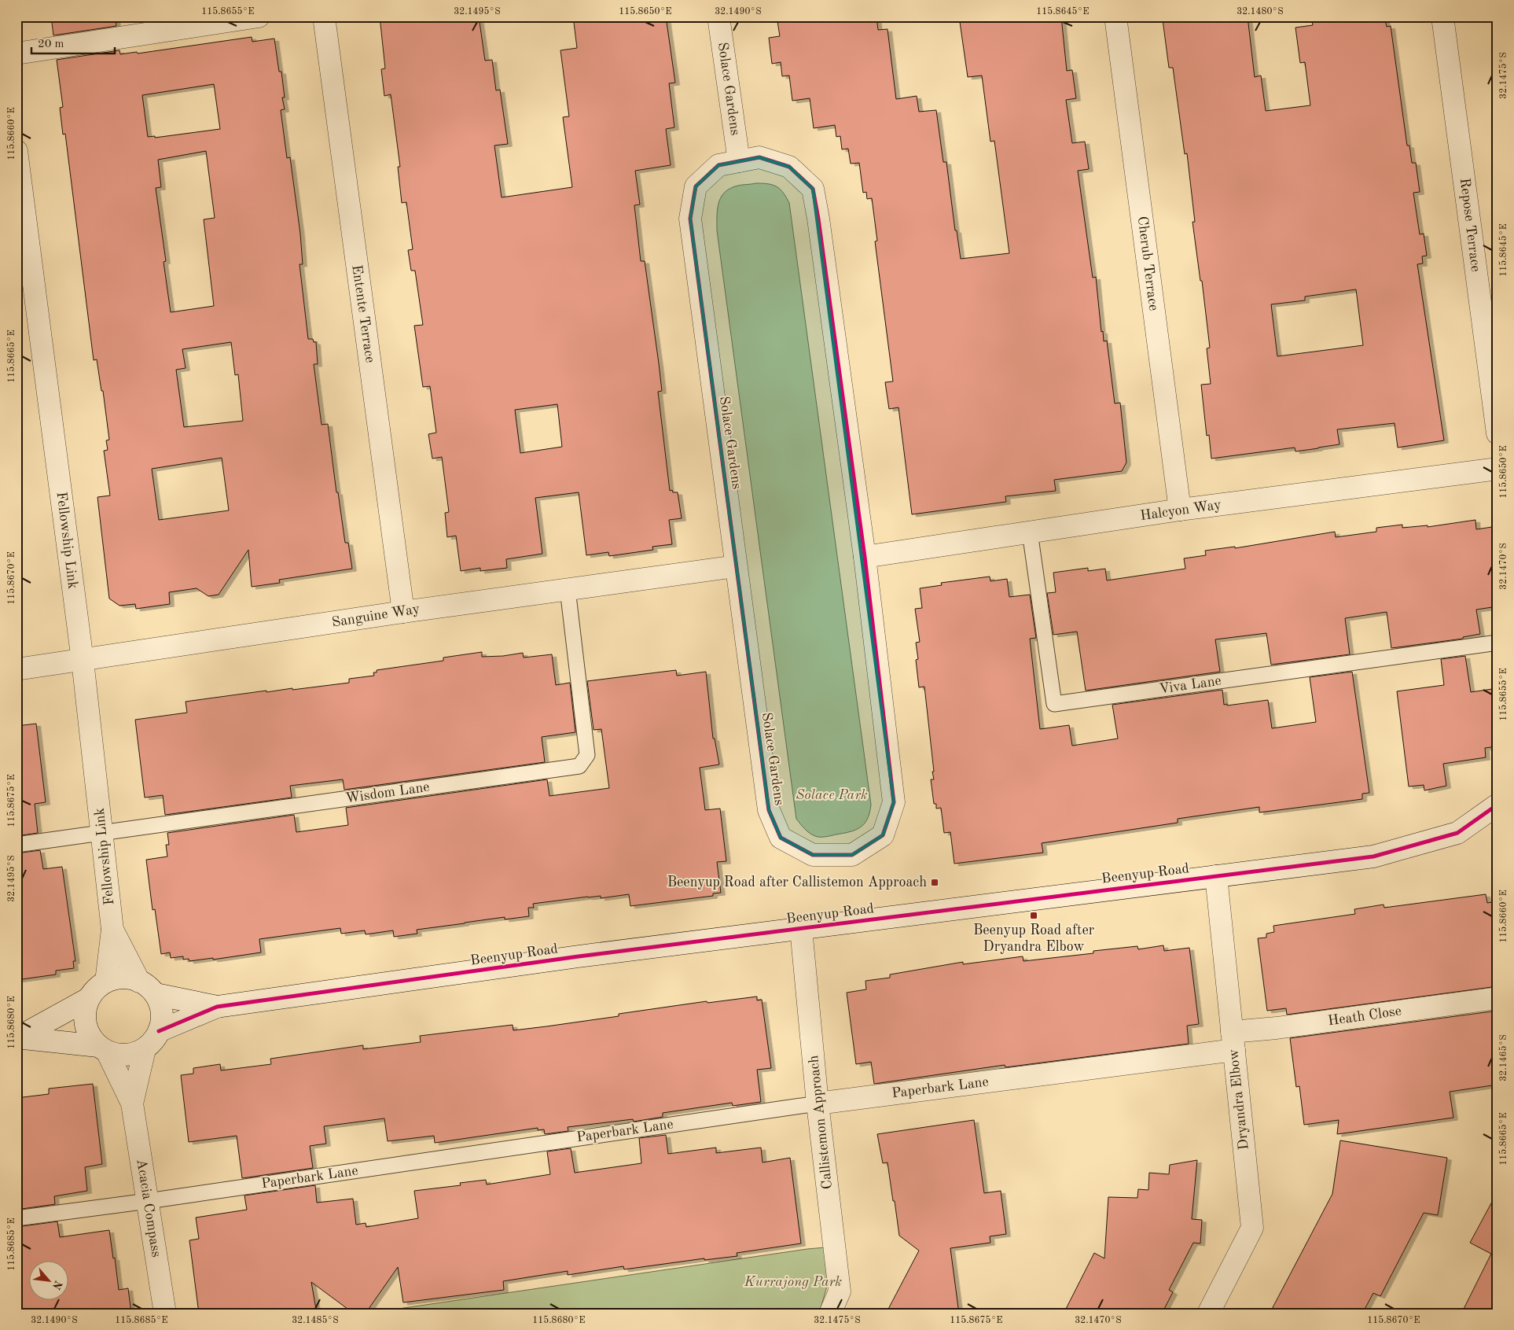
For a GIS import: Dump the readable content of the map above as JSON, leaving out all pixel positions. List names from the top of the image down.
{
  "streets": {
    "street": [
      "Solace Gardens",
      "Repose Terrace",
      "Cherub Terrace",
      "Entente Terrace",
      "Halcyon Way",
      "Fellowship Link",
      "Sanguine Way",
      "Beenyup Road",
      "Heath Close",
      "Paperbark Lane",
      "Dryandra Elbow",
      "Callistemon Approach",
      "Acacia Compass"
    ],
    "lane": ["Viva Lane", "Wisdom Lane"]
  },
  "crossings": [
    ["Solace Gardens", "Halcyon Way"],
    ["Solace Gardens", "Sanguine Way"],
    ["Cherub Terrace", "Halcyon Way"],
    ["Entente Terrace", "Sanguine Way"],
    ["Halcyon Way", "Viva Lane"],
    ["Fellowship Link", "Sanguine Way"],
    ["Fellowship Link", "Wisdom Lane"],
    ["Fellowship Link", "Beenyup Road"],
    ["Fellowship Link", "Acacia Compass"],
    ["Sanguine Way", "Wisdom Lane"],
    ["Beenyup Road", "Dryandra Elbow"],
    ["Beenyup Road", "Callistemon Approach"],
    ["Beenyup Road", "Acacia Compass"],
    ["Heath Close", "Paperbark Lane"],
    ["Heath Close", "Dryandra Elbow"],
    ["Paperbark Lane", "Dryandra Elbow"],
    ["Paperbark Lane", "Callistemon Approach"],
    ["Paperbark Lane", "Acacia Compass"]
  ],
  "parks": ["Solace Park", "Kurrajong Park"],
  "places": {
    "transit": ["Beenyup Road after Callistemon Approach", "Beenyup Road after Dryandra Elbow"]
  },
  "scale_bar": "20 m",
  "north": "bottom right",
  "coordinates": [
    "115.8655°E",
    "32.1495°S",
    "115.8650°E",
    "32.1490°S",
    "115.8645°E",
    "32.1480°S",
    "32.1475°S",
    "115.8660°E",
    "115.8665°E",
    "32.1470°S",
    "115.8670°E",
    "115.8675°E",
    "115.8680°E",
    "32.1465°S",
    "115.8685°E",
    "32.1485°S"
  ]
}
